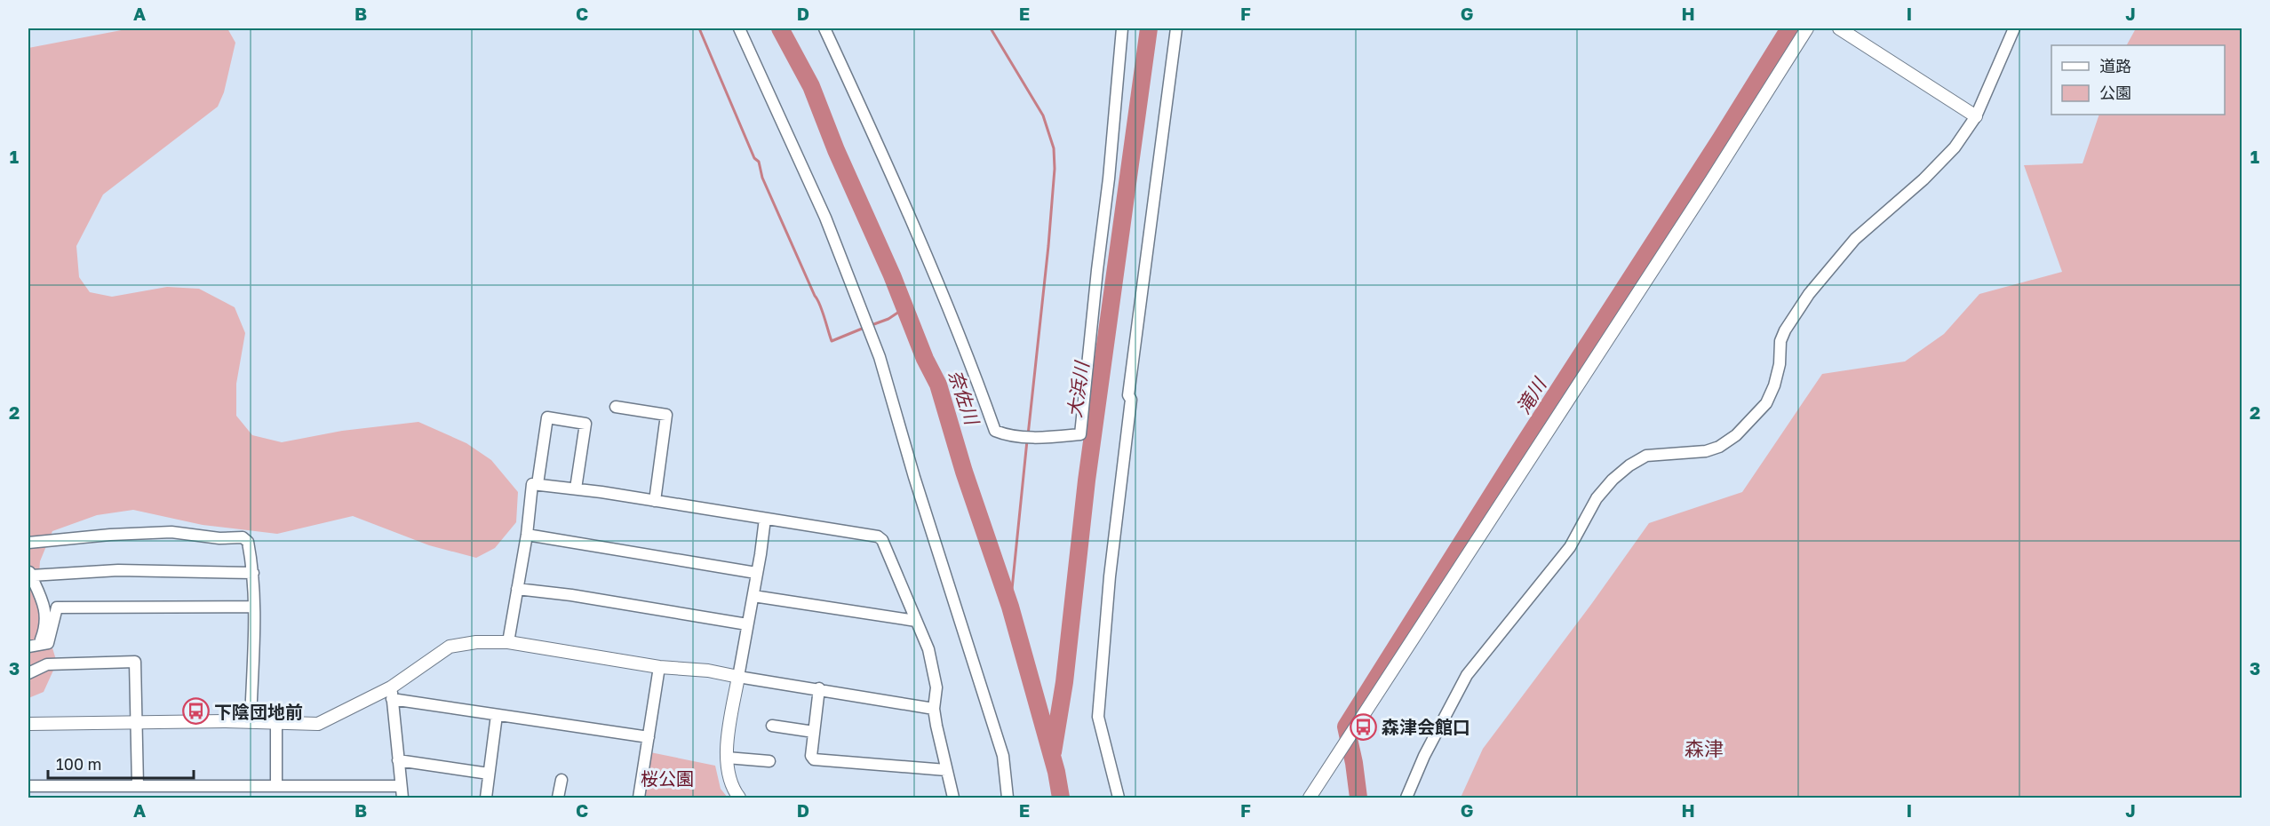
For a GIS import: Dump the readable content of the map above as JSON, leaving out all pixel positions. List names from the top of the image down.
{
  "districts": ["森津"],
  "water": ["大浜川", "滝川", "奈佐川"],
  "parks": ["桜公園"],
  "places": {
    "bus stop": ["下陰団地前", "森津会館口"]
  },
  "legend": ["道路", "公園"],
  "scale_bar": "100 m",
  "grid": {
    "columns": [
      "A",
      "B",
      "C",
      "D",
      "E",
      "F",
      "G",
      "H",
      "I",
      "J"
    ],
    "rows": ["1", "2", "3"]
  }
}
